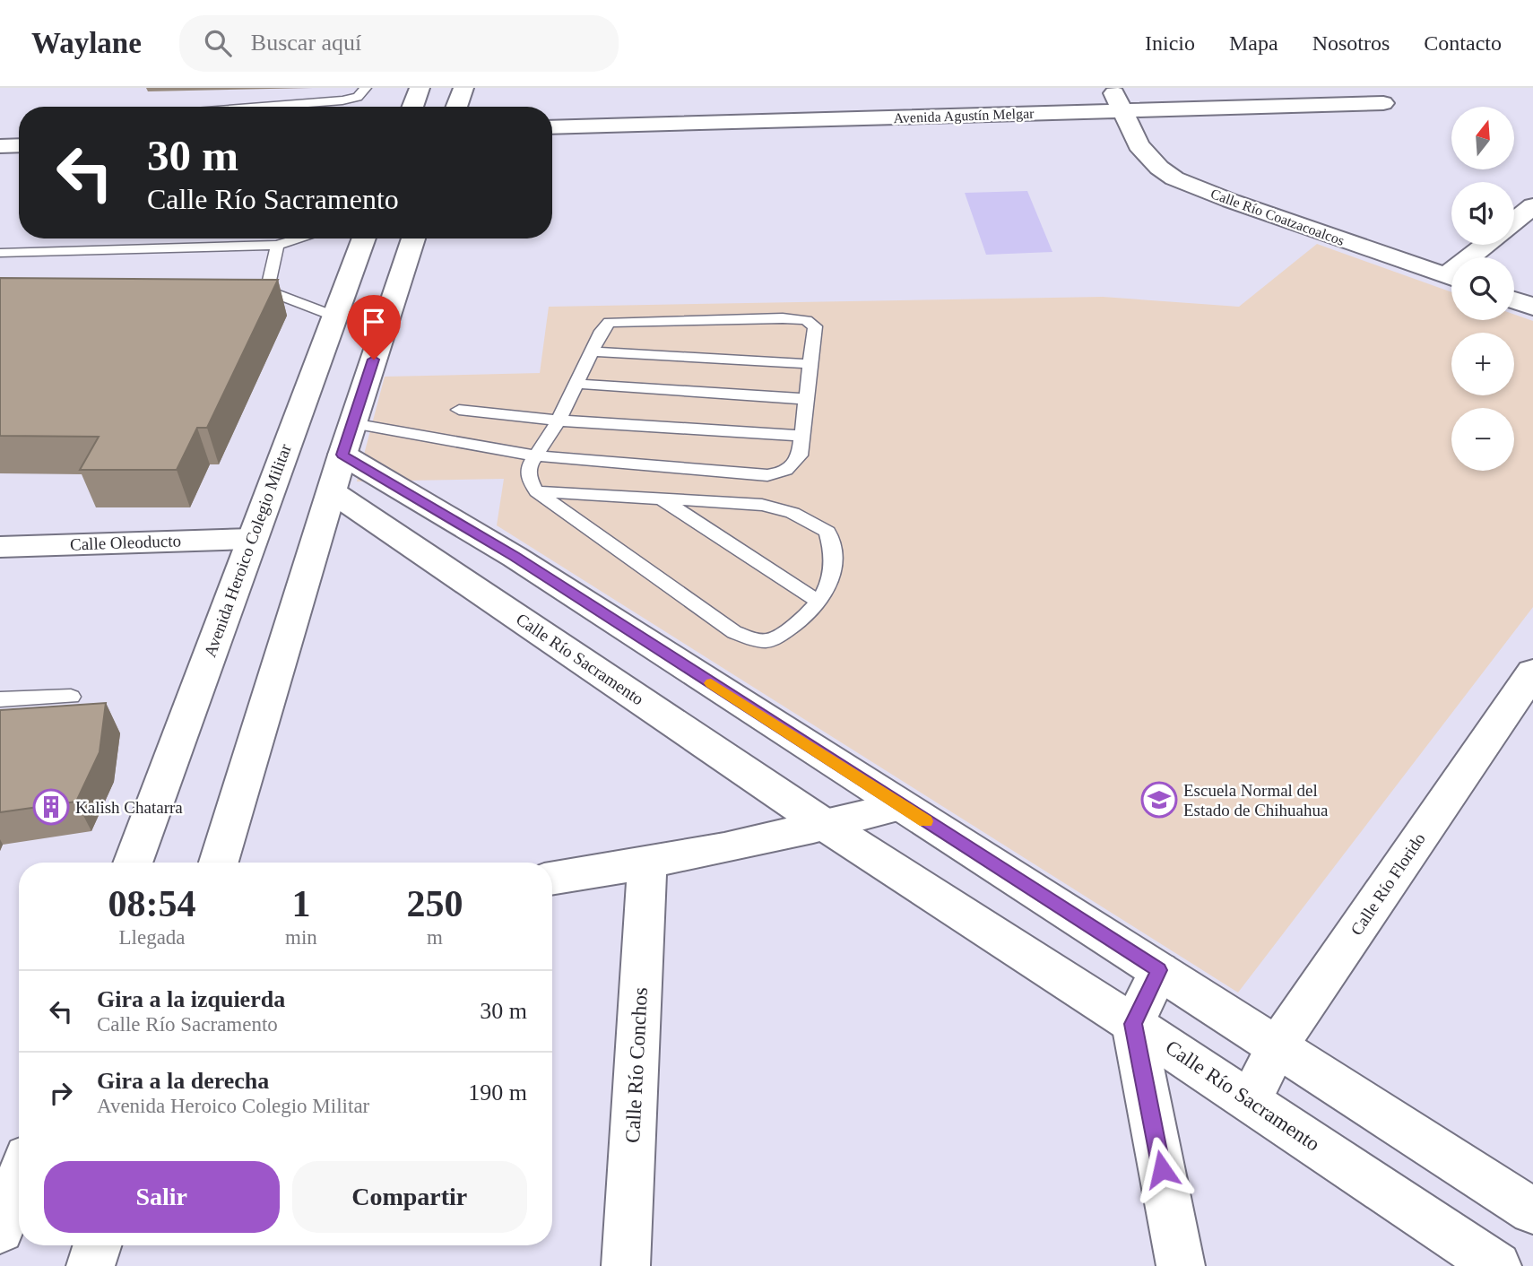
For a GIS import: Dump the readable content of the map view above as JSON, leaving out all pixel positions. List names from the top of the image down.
{
  "streets": {
    "street": [
      "Avenida Agustín Melgar",
      "Calle Río Coatzacoalcos",
      "Calle Oleoducto",
      "Avenida Heroico Colegio Militar",
      "Calle Río Sacramento",
      "Calle Río Florido",
      "Calle Río Conchos"
    ]
  },
  "crossings": [
    ["Avenida Agustín Melgar", "Calle Río Coatzacoalcos"],
    ["Calle Oleoducto", "Avenida Heroico Colegio Militar"],
    ["Calle Río Sacramento", "Calle Río Florido"]
  ],
  "places": {
    "school or university": ["Escuela Normal del Estado de Chihuahua"],
    "building": ["Kalish Chatarra"]
  },
  "north": "top",
  "page": {
    "header": "Waylane",
    "search": "Buscar aquí",
    "nav": [
      "Inicio",
      "Mapa",
      "Nosotros",
      "Contacto"
    ],
    "map_buttons": ["+", "−"],
    "turn": ["30 m", "Calle Río Sacramento"],
    "eta": [
      "08:54",
      "Llegada",
      "1",
      "min",
      "250",
      "m"
    ],
    "list": [
      {
        "name": "Gira a la izquierda",
        "note": "Calle Río Sacramento",
        "value": "30 m"
      },
      {
        "name": "Gira a la derecha",
        "note": "Avenida Heroico Colegio Militar",
        "value": "190 m"
      }
    ],
    "buttons": ["Salir", "Compartir"]
  }
}
